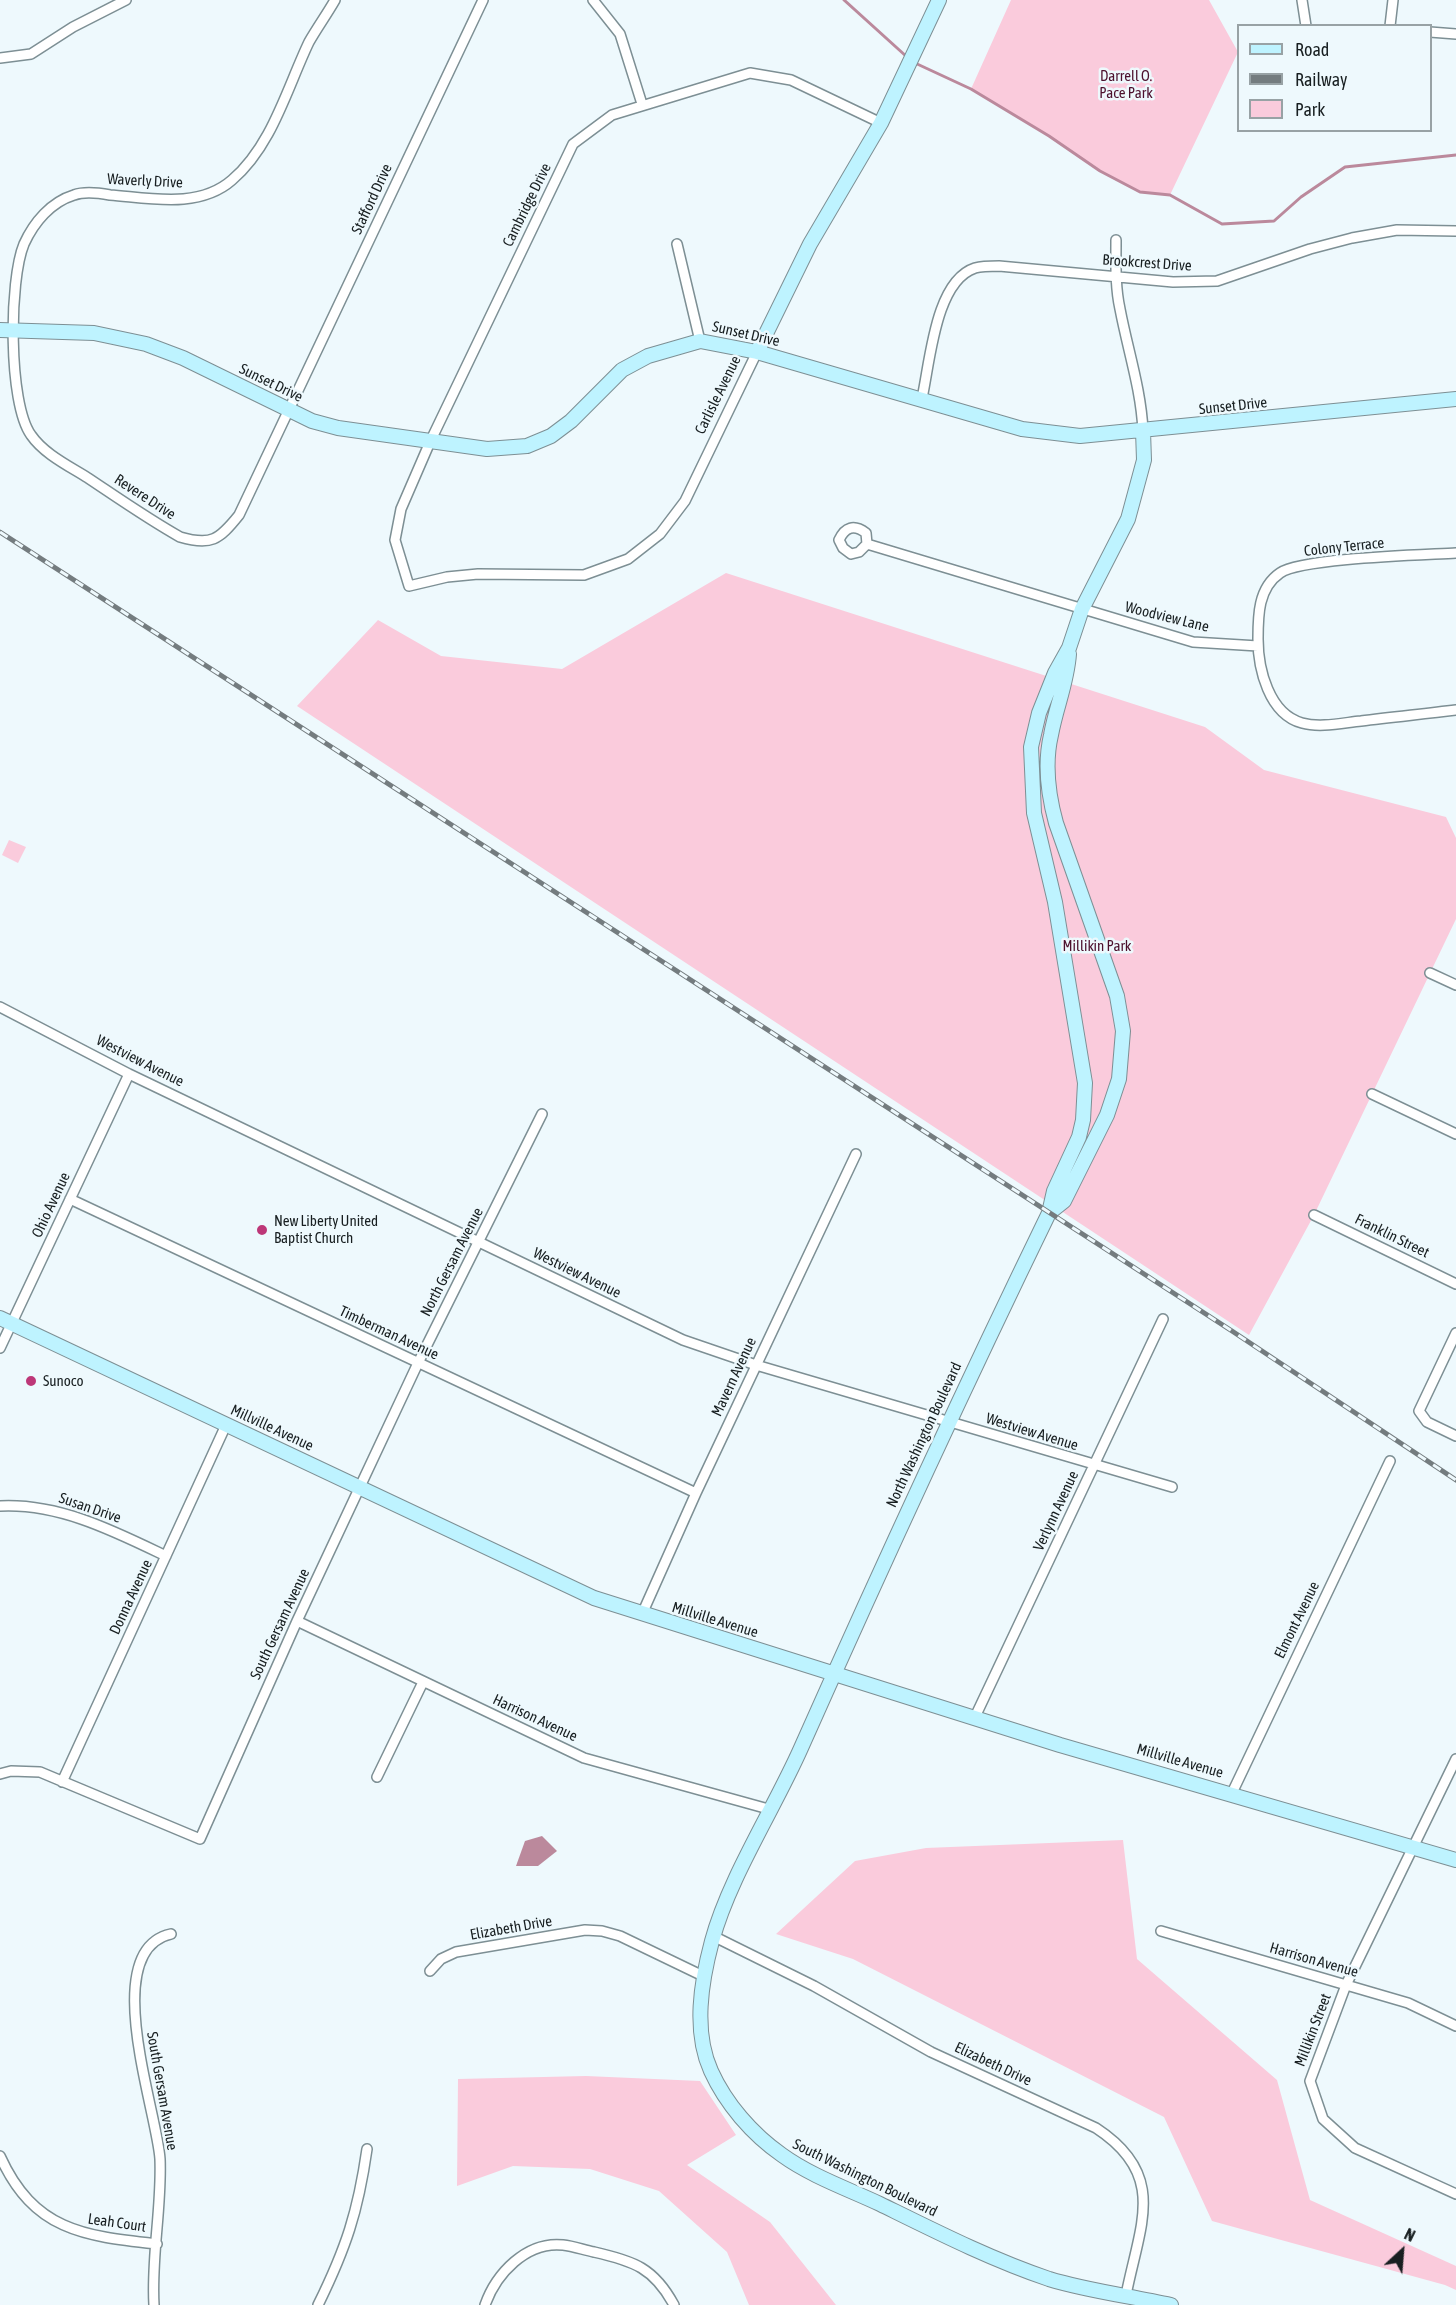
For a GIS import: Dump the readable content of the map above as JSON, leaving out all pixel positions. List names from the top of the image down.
{
  "streets": {
    "street": [
      "Waverly Drive",
      "Stafford Drive",
      "Cambridge Drive",
      "Brookcrest Drive",
      "Sunset Drive",
      "Carlisle Avenue",
      "Revere Drive",
      "Colony Terrace",
      "Woodview Lane",
      "Westview Avenue",
      "Ohio Avenue",
      "Franklin Street",
      "North Gersam Avenue",
      "Timberman Avenue",
      "Mavern Avenue",
      "Millville Avenue",
      "North Washington Boulevard",
      "Susan Drive",
      "Verlynn Avenue",
      "Donna Avenue",
      "Elmont Avenue",
      "South Gersam Avenue",
      "Harrison Avenue",
      "Elizabeth Drive",
      "Millikin Street",
      "South Washington Boulevard",
      "Leah Court"
    ]
  },
  "crossings": [
    ["Waverly Drive", "Sunset Drive"],
    ["Waverly Drive", "Revere Drive"],
    ["Stafford Drive", "Sunset Drive"],
    ["Stafford Drive", "Revere Drive"],
    ["Cambridge Drive", "Sunset Drive"],
    ["Cambridge Drive", "Carlisle Avenue"],
    ["Brookcrest Drive", "Sunset Drive"],
    ["Brookcrest Drive", "North Washington Boulevard"],
    ["Sunset Drive", "Carlisle Avenue"],
    ["Sunset Drive", "Revere Drive"],
    ["Sunset Drive", "North Washington Boulevard"],
    ["Colony Terrace", "Woodview Lane"],
    ["Woodview Lane", "North Washington Boulevard"],
    ["Westview Avenue", "Ohio Avenue"],
    ["Westview Avenue", "North Gersam Avenue"],
    ["Westview Avenue", "Mavern Avenue"],
    ["Westview Avenue", "North Washington Boulevard"],
    ["Westview Avenue", "Verlynn Avenue"],
    ["Ohio Avenue", "Timberman Avenue"],
    ["Ohio Avenue", "Millville Avenue"],
    ["North Gersam Avenue", "Timberman Avenue"],
    ["North Gersam Avenue", "Millville Avenue"],
    ["North Gersam Avenue", "South Gersam Avenue"],
    ["Timberman Avenue", "Mavern Avenue"],
    ["Mavern Avenue", "Millville Avenue"],
    ["Millville Avenue", "North Washington Boulevard"],
    ["Millville Avenue", "Verlynn Avenue"],
    ["Millville Avenue", "Donna Avenue"],
    ["Millville Avenue", "Elmont Avenue"],
    ["Millville Avenue", "South Gersam Avenue"],
    ["Millville Avenue", "Millikin Street"],
    ["Millville Avenue", "South Washington Boulevard"],
    ["North Washington Boulevard", "South Washington Boulevard"],
    ["Susan Drive", "Donna Avenue"],
    ["Donna Avenue", "South Gersam Avenue"],
    ["South Gersam Avenue", "Harrison Avenue"],
    ["South Gersam Avenue", "Leah Court"],
    ["Harrison Avenue", "Millikin Street"],
    ["Harrison Avenue", "South Washington Boulevard"],
    ["Elizabeth Drive", "South Washington Boulevard"]
  ],
  "parks": ["Darrell O. Pace Park", "Millikin Park"],
  "places": ["New Liberty United Baptist Church", "Sunoco"],
  "legend": ["Road", "Railway", "Park"],
  "north": "top right"
}
